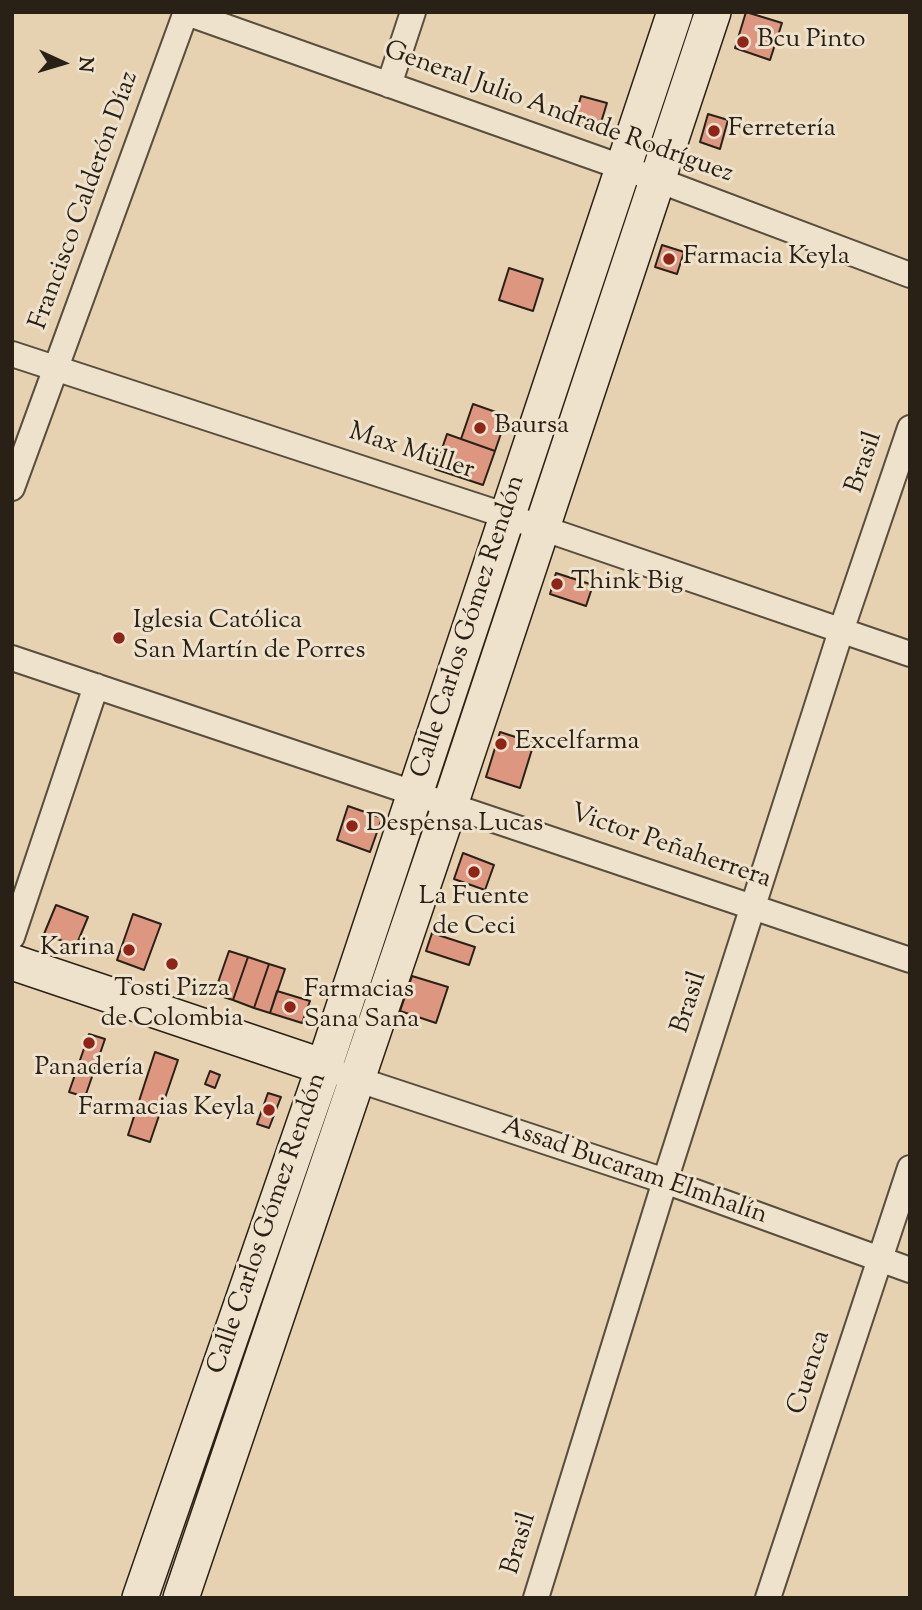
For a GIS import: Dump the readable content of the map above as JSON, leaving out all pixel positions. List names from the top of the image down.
{
  "streets": {
    "main road": ["Calle Carlos Gómez Rendón"],
    "street": [
      "General Julio Andrade Rodríguez",
      "Francisco Calderón Díaz",
      "Max Müller",
      "Brasil",
      "Victor Peñaherrera",
      "Assad Bucaram Elmhalín",
      "Cuenca"
    ]
  },
  "crossings": [
    ["General Julio Andrade Rodríguez", "Francisco Calderón Díaz"],
    ["General Julio Andrade Rodríguez", "Calle Carlos Gómez Rendón"],
    ["Francisco Calderón Díaz", "Max Müller"],
    ["Max Müller", "Brasil"],
    ["Max Müller", "Calle Carlos Gómez Rendón"],
    ["Brasil", "Victor Peñaherrera"],
    ["Brasil", "Assad Bucaram Elmhalín"],
    ["Calle Carlos Gómez Rendón", "Victor Peñaherrera"],
    ["Calle Carlos Gómez Rendón", "Assad Bucaram Elmhalín"],
    ["Assad Bucaram Elmhalín", "Cuenca"]
  ],
  "places": [
    "Bcu Pinto",
    "Ferretería",
    "Farmacia Keyla",
    "Baursa",
    "Think Big",
    "Iglesia Católica San Martín de Porres",
    "Excelfarma",
    "Despensa Lucas",
    "La Fuente de Ceci",
    "Karina",
    "Tosti Pizza de Colombia",
    "Farmacias Sana Sana",
    "Panadería",
    "Farmacias Keyla"
  ],
  "north": "right"
}
